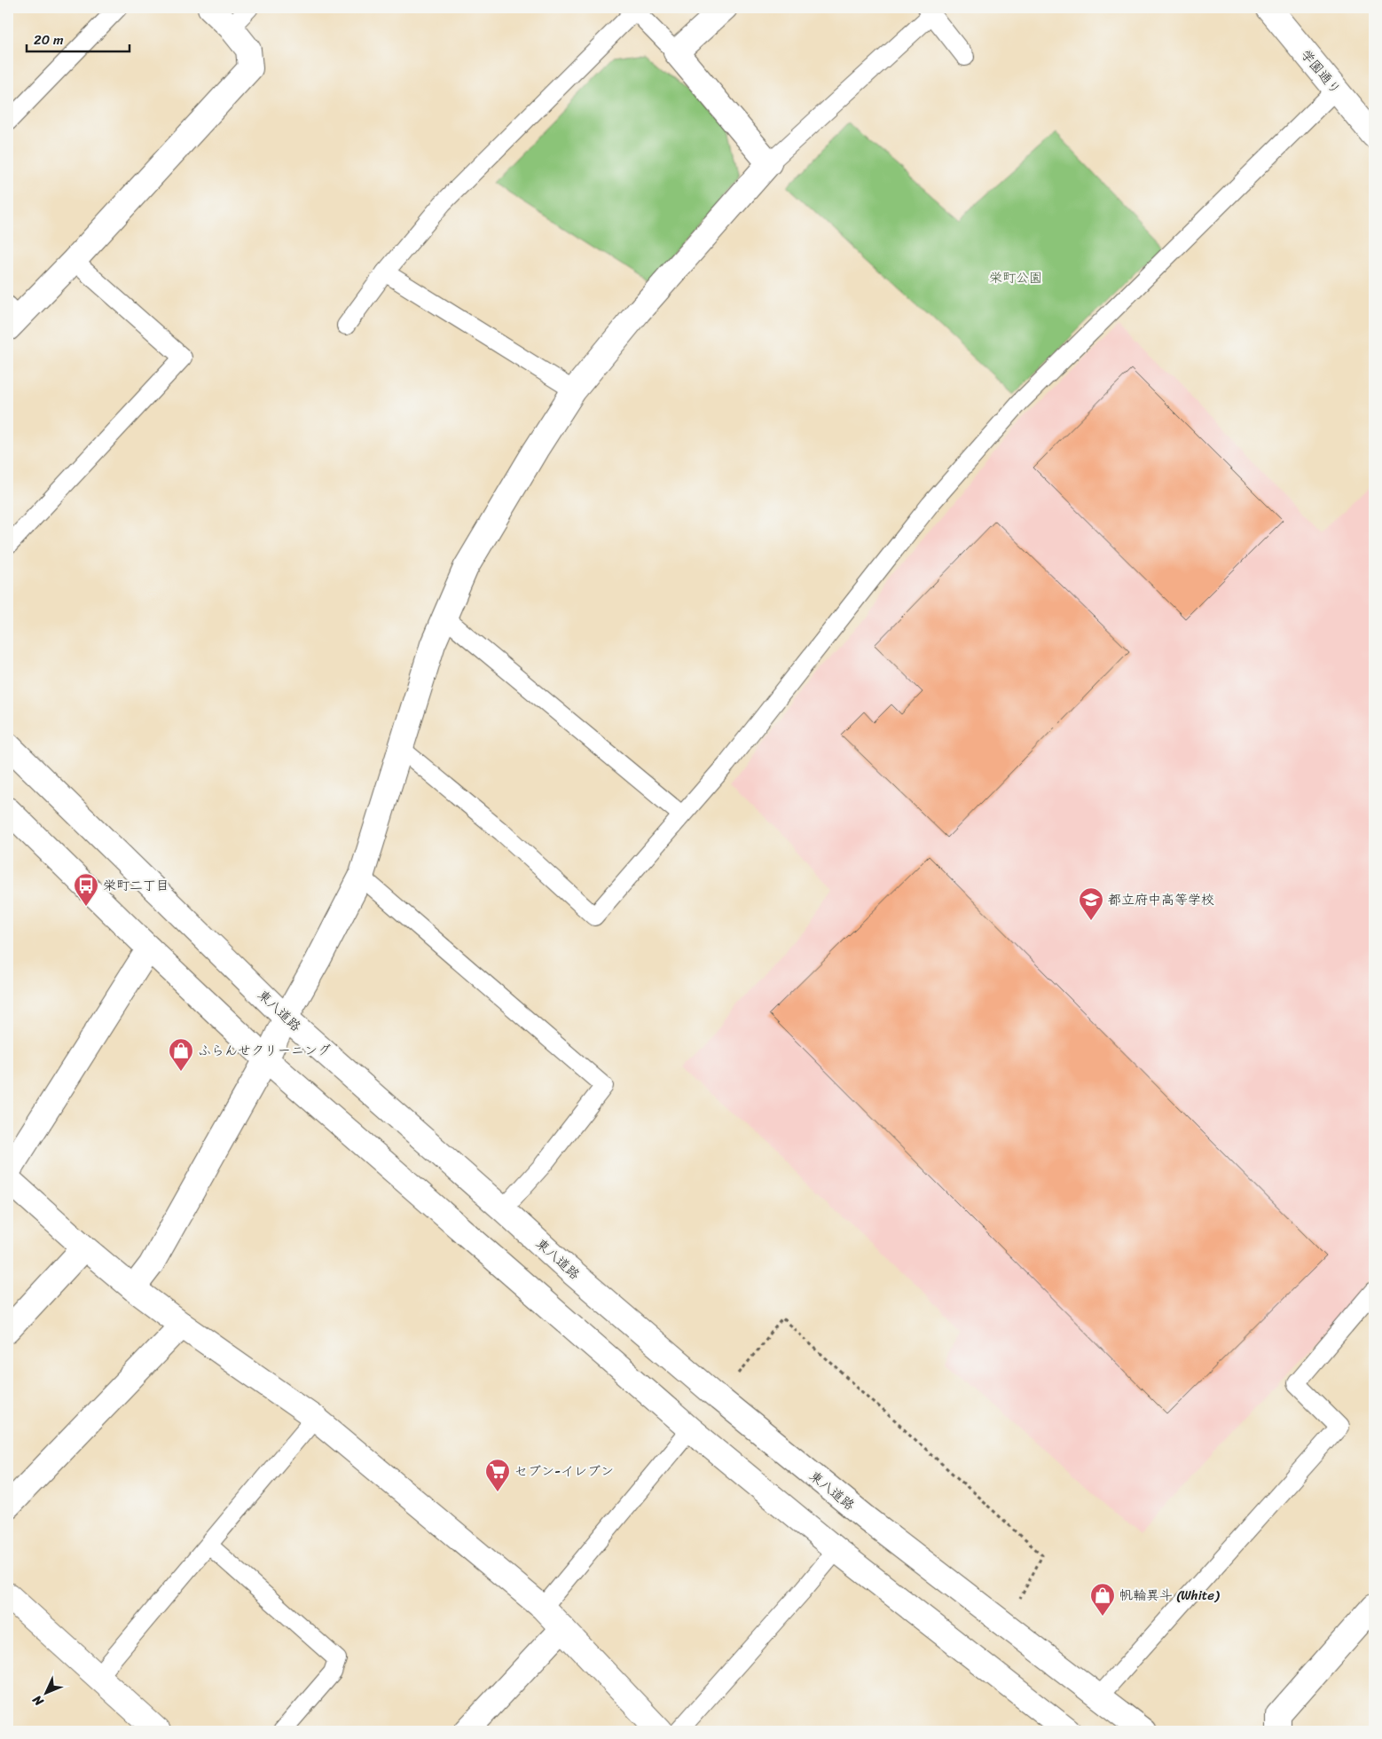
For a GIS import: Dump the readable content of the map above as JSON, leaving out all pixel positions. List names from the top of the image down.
{
  "streets": {
    "street": ["学園通り", "東八道路"]
  },
  "parks": ["栄町公園"],
  "places": {
    "bus stop": ["栄町二丁目"],
    "school or university": ["都立府中高等学校"],
    "shop": ["ふらんせクリーニング", "帆輪異斗 (White)"],
    "supermarket": ["セブン-イレブン"]
  },
  "scale_bar": "20 m",
  "north": "bottom left"
}
